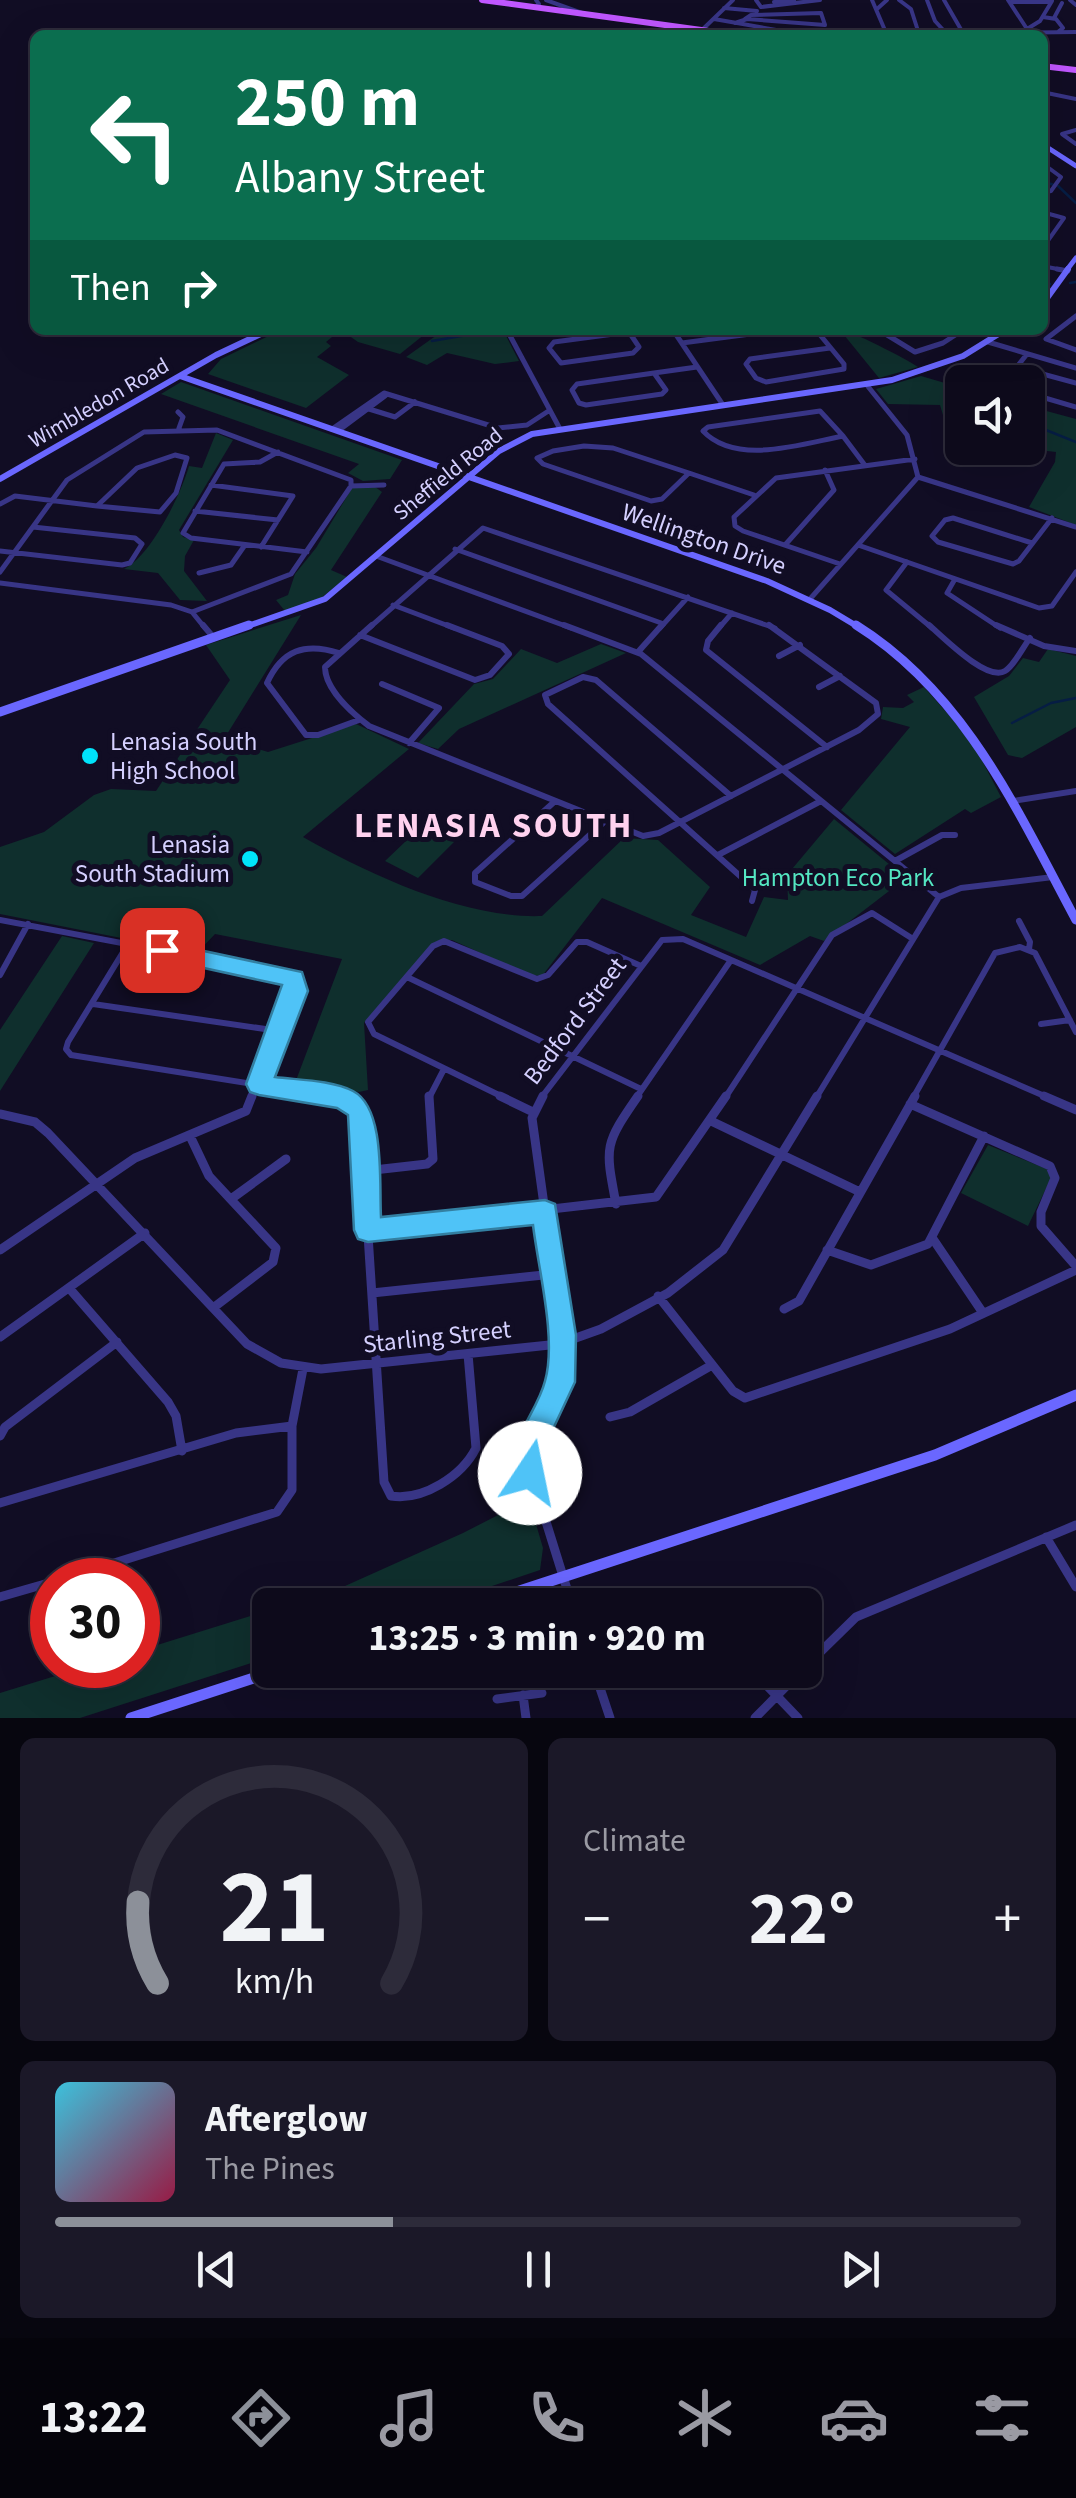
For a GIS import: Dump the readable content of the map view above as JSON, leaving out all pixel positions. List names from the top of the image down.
{
  "streets": {
    "street": [
      "Wimbledon Road",
      "Sheffield Road",
      "Wellington Drive",
      "Bedford Street",
      "Starling Street"
    ]
  },
  "crossings": [
    ["Wimbledon Road", "Wellington Drive"],
    ["Sheffield Road", "Wellington Drive"],
    ["Bedford Street", "Starling Street"]
  ],
  "districts": ["LENASIA SOUTH"],
  "parks": ["Hampton Eco Park"],
  "places": ["Lenasia South High School", "Lenasia South Stadium"],
  "page": {
    "turn": ["250 m", "Albany Street"],
    "then": "Then",
    "limit": "30",
    "trip": "13:25 · 3 min · 920 m",
    "tile": "Climate",
    "heat": ["−", "22°", "+"],
    "song": ["Afterglow", "The Pines"],
    "tabs": "13:22",
    "gauge": ["21", "km/h"]
  }
}
